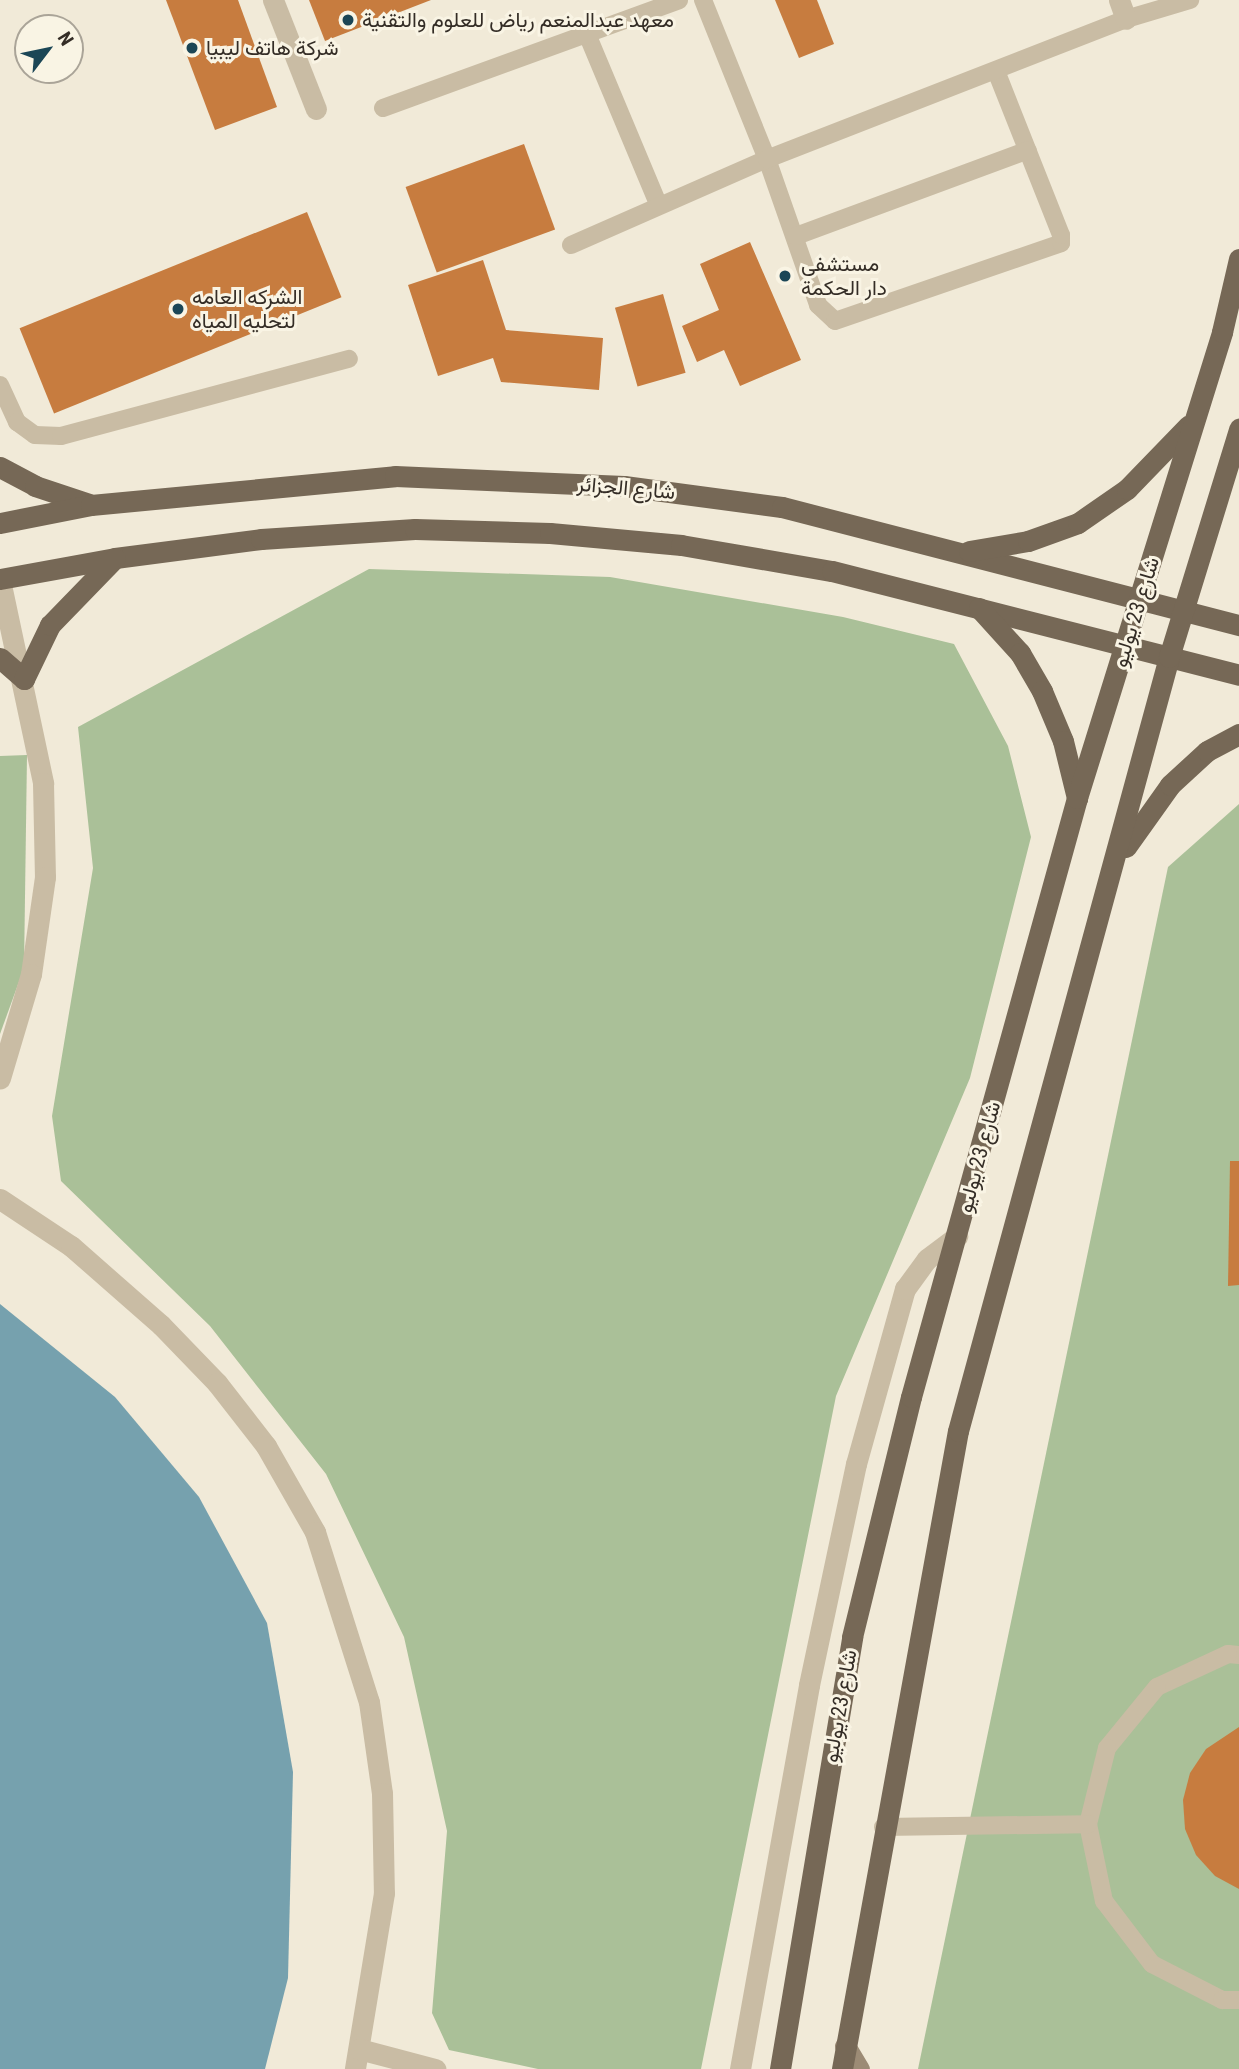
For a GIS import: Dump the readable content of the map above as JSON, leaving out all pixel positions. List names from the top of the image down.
{
  "streets": {
    "main road": ["شارع الجزائر", "شارع 23 يوليو"]
  },
  "crossings": [
    ["شارع الجزائر", "شارع 23 يوليو"]
  ],
  "places": [
    "معهد عبدالمنعم رياض للعلوم والتقنية",
    "شركة هاتف ليبيا",
    "مستشفى دار الحكمة",
    "الشركه العامه لتحليه المياه"
  ],
  "north": "top right"
}
